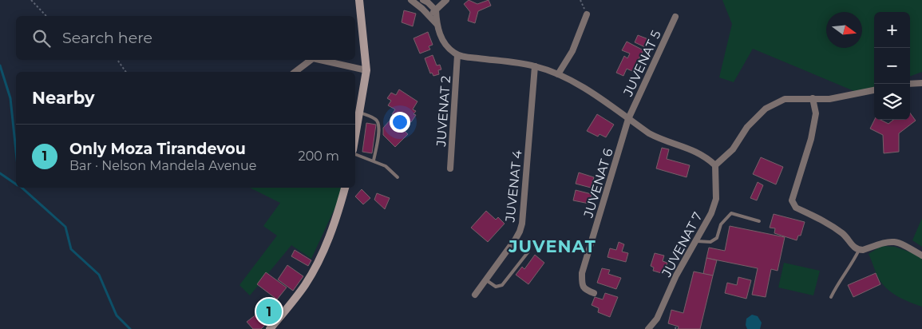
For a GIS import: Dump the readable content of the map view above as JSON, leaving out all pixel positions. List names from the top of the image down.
{
  "streets": {
    "street": [
      "JUVENAT 5",
      "JUVENAT 2",
      "JUVENAT 6",
      "JUVENAT 4",
      "JUVENAT 7"
    ]
  },
  "crossings": [
    ["JUVENAT 5", "JUVENAT 6"]
  ],
  "districts": ["JUVENAT"],
  "north": "right",
  "page": {
    "map_buttons": ["+", "−"],
    "search": "Search here",
    "heading": "Nearby",
    "list": [
      {
        "mark": "1",
        "name": "Only Moza Tirandevou",
        "note": "Bar · Nelson Mandela Avenue",
        "value": "200 m"
      }
    ],
    "pins": "1"
  }
}
